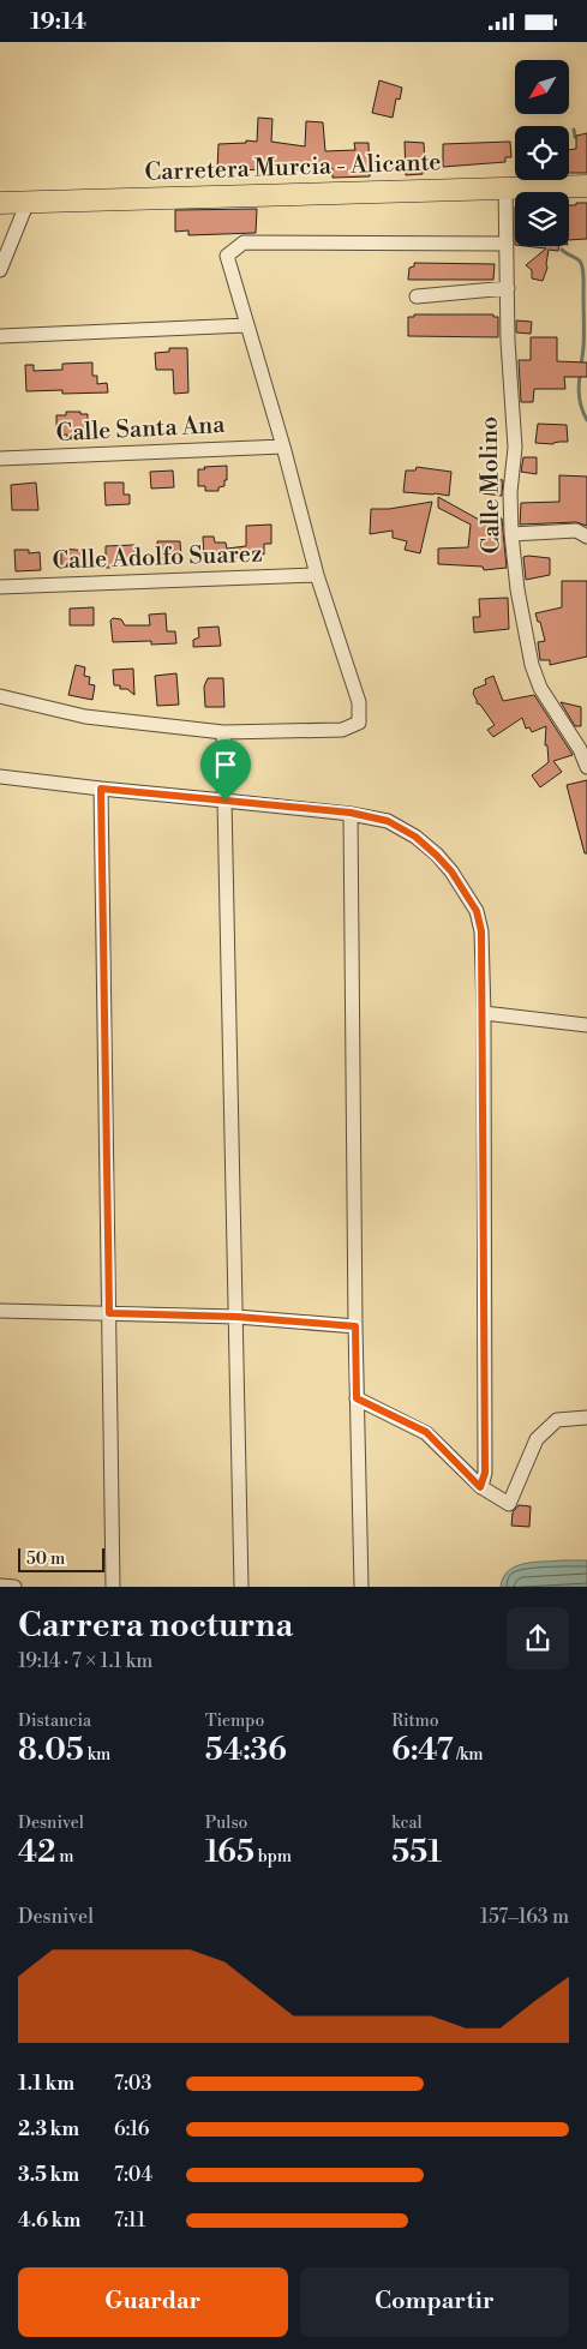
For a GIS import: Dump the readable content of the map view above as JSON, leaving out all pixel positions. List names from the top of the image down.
{
  "streets": {
    "highway": ["Carretera Murcia - Alicante"],
    "street": ["Calle Santa Ana", "Calle Molino", "Calle Adolfo Suarez"]
  },
  "crossings": [
    ["Carretera Murcia - Alicante", "Calle Molino"]
  ],
  "scale_bar": "50 m",
  "north": "bottom left",
  "page": {
    "status": "19:14",
    "scale": "50 m",
    "heading": ["Carrera nocturna", "19:14 · 7 × 1.1 km"],
    "stats": [
      ["Distancia", "8.05 km"],
      ["Tiempo", "54:36"],
      ["Ritmo", "6:47 /km"],
      ["Desnivel", "42 m"],
      ["Pulso", "165 bpm"],
      ["kcal", "551"]
    ],
    "chart": ["Desnivel", "157–163 m"],
    "list": [
      {
        "name": "1.1 km",
        "note": "7:03"
      },
      {
        "name": "2.3 km",
        "note": "6:16"
      },
      {
        "name": "3.5 km",
        "note": "7:04"
      },
      {
        "name": "4.6 km",
        "note": "7:11"
      }
    ],
    "buttons": ["Guardar", "Compartir"]
  }
}
